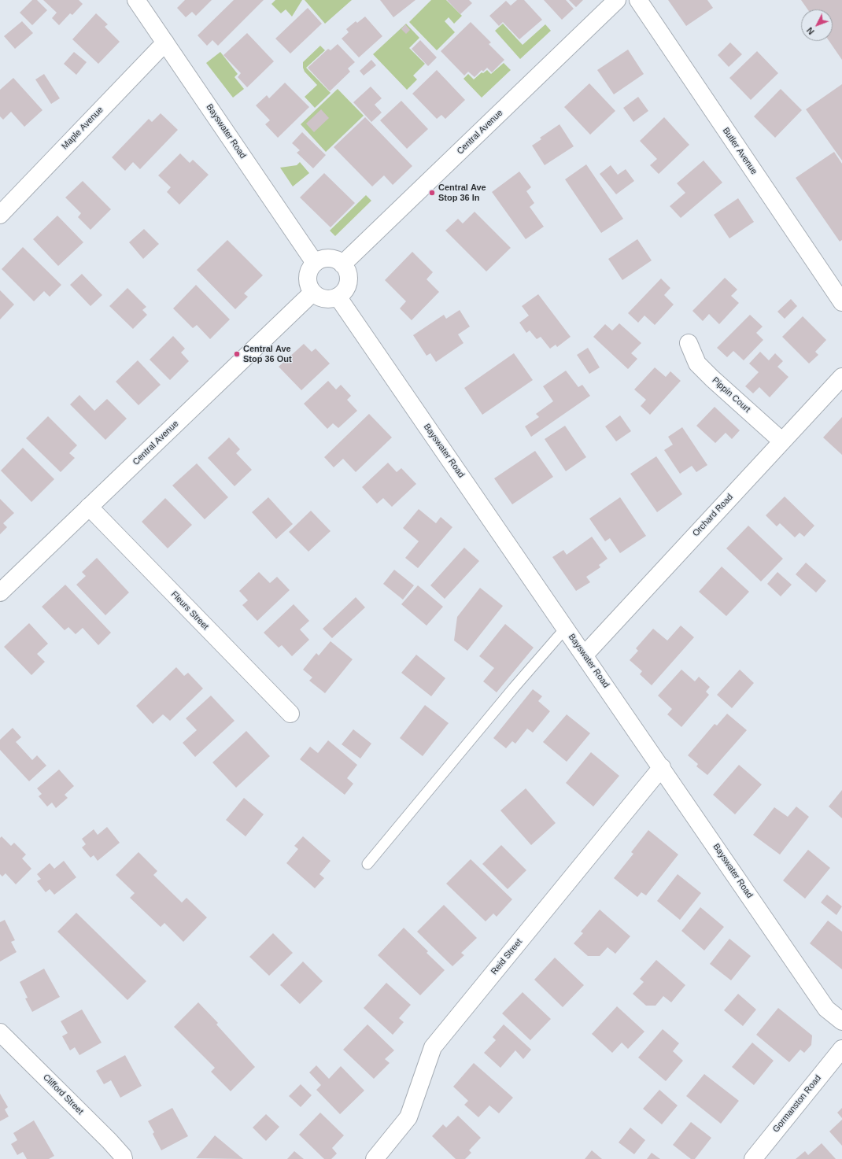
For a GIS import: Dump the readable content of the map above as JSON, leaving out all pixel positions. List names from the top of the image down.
{
  "streets": {
    "street": [
      "Maple Avenue",
      "Bayswater Road",
      "Central Avenue",
      "Butler Avenue",
      "Pippin Court",
      "Orchard Road",
      "Fleurs Street",
      "Reid Street",
      "Clifford Street",
      "Gormanston Road"
    ]
  },
  "crossings": [
    ["Maple Avenue", "Bayswater Road"],
    ["Bayswater Road", "Central Avenue"],
    ["Bayswater Road", "Orchard Road"],
    ["Bayswater Road", "Reid Street"],
    ["Central Avenue", "Fleurs Street"],
    ["Pippin Court", "Orchard Road"]
  ],
  "places": ["Central Ave Stop 36 In", "Central Ave Stop 36 Out"],
  "north": "bottom left"
}
